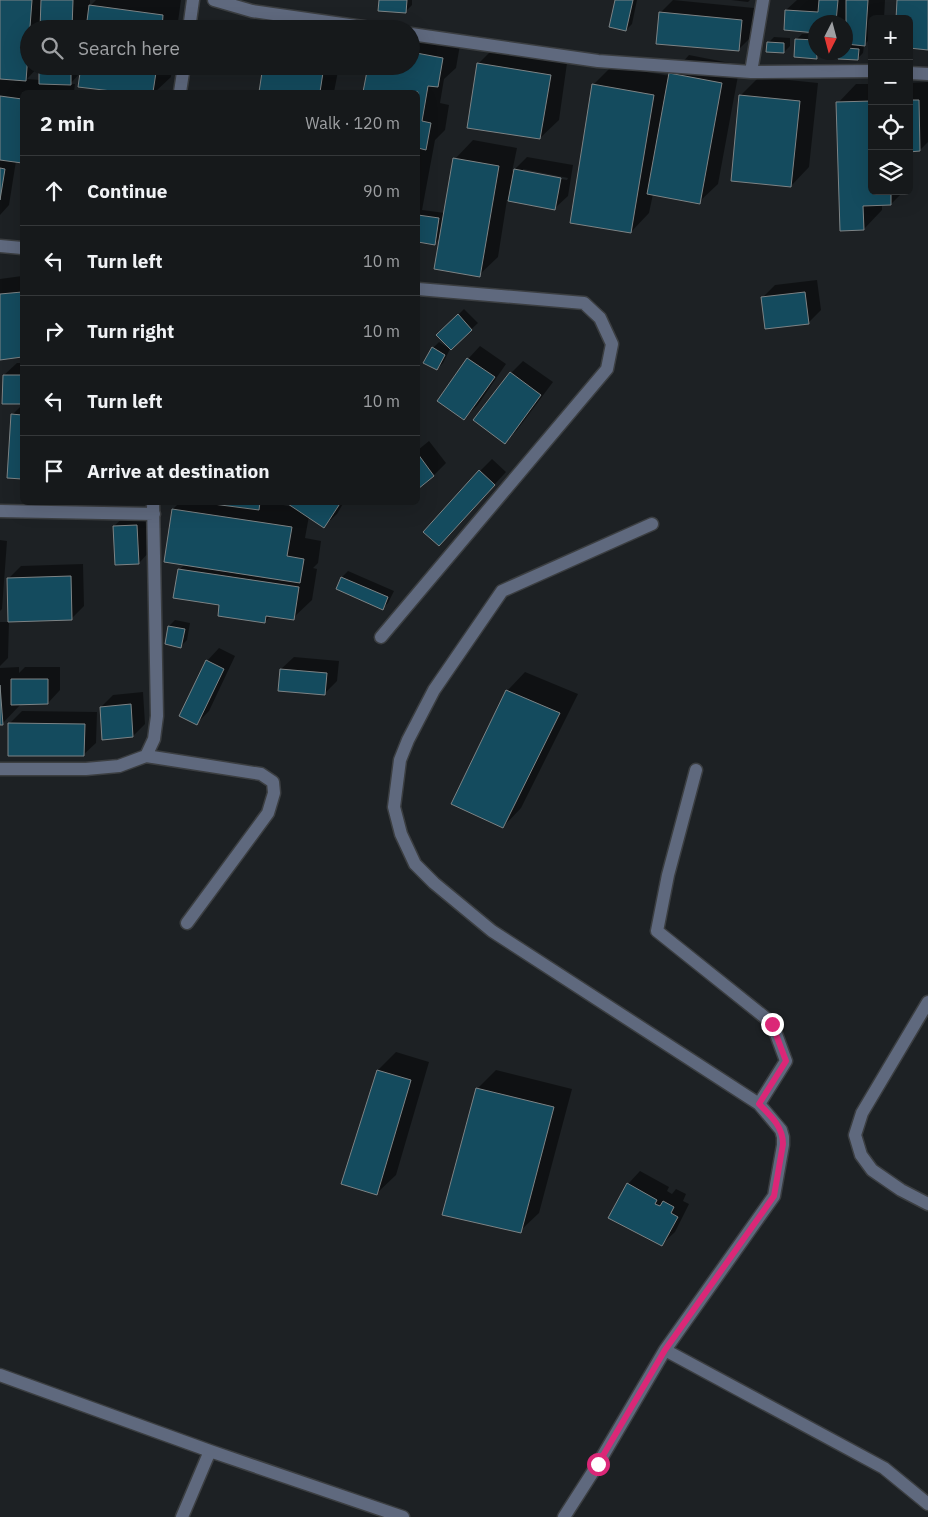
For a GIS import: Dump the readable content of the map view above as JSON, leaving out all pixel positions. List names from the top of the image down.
{
  "north": "bottom",
  "page": {
    "map_buttons": ["+", "−"],
    "search": "Search here",
    "heading": ["2 min", "Walk · 120 m"],
    "list": [
      ["Continue", "90 m"],
      ["Turn left", "10 m"],
      ["Turn right", "10 m"],
      ["Turn left", "10 m"],
      "Arrive at destination"
    ]
  }
}
